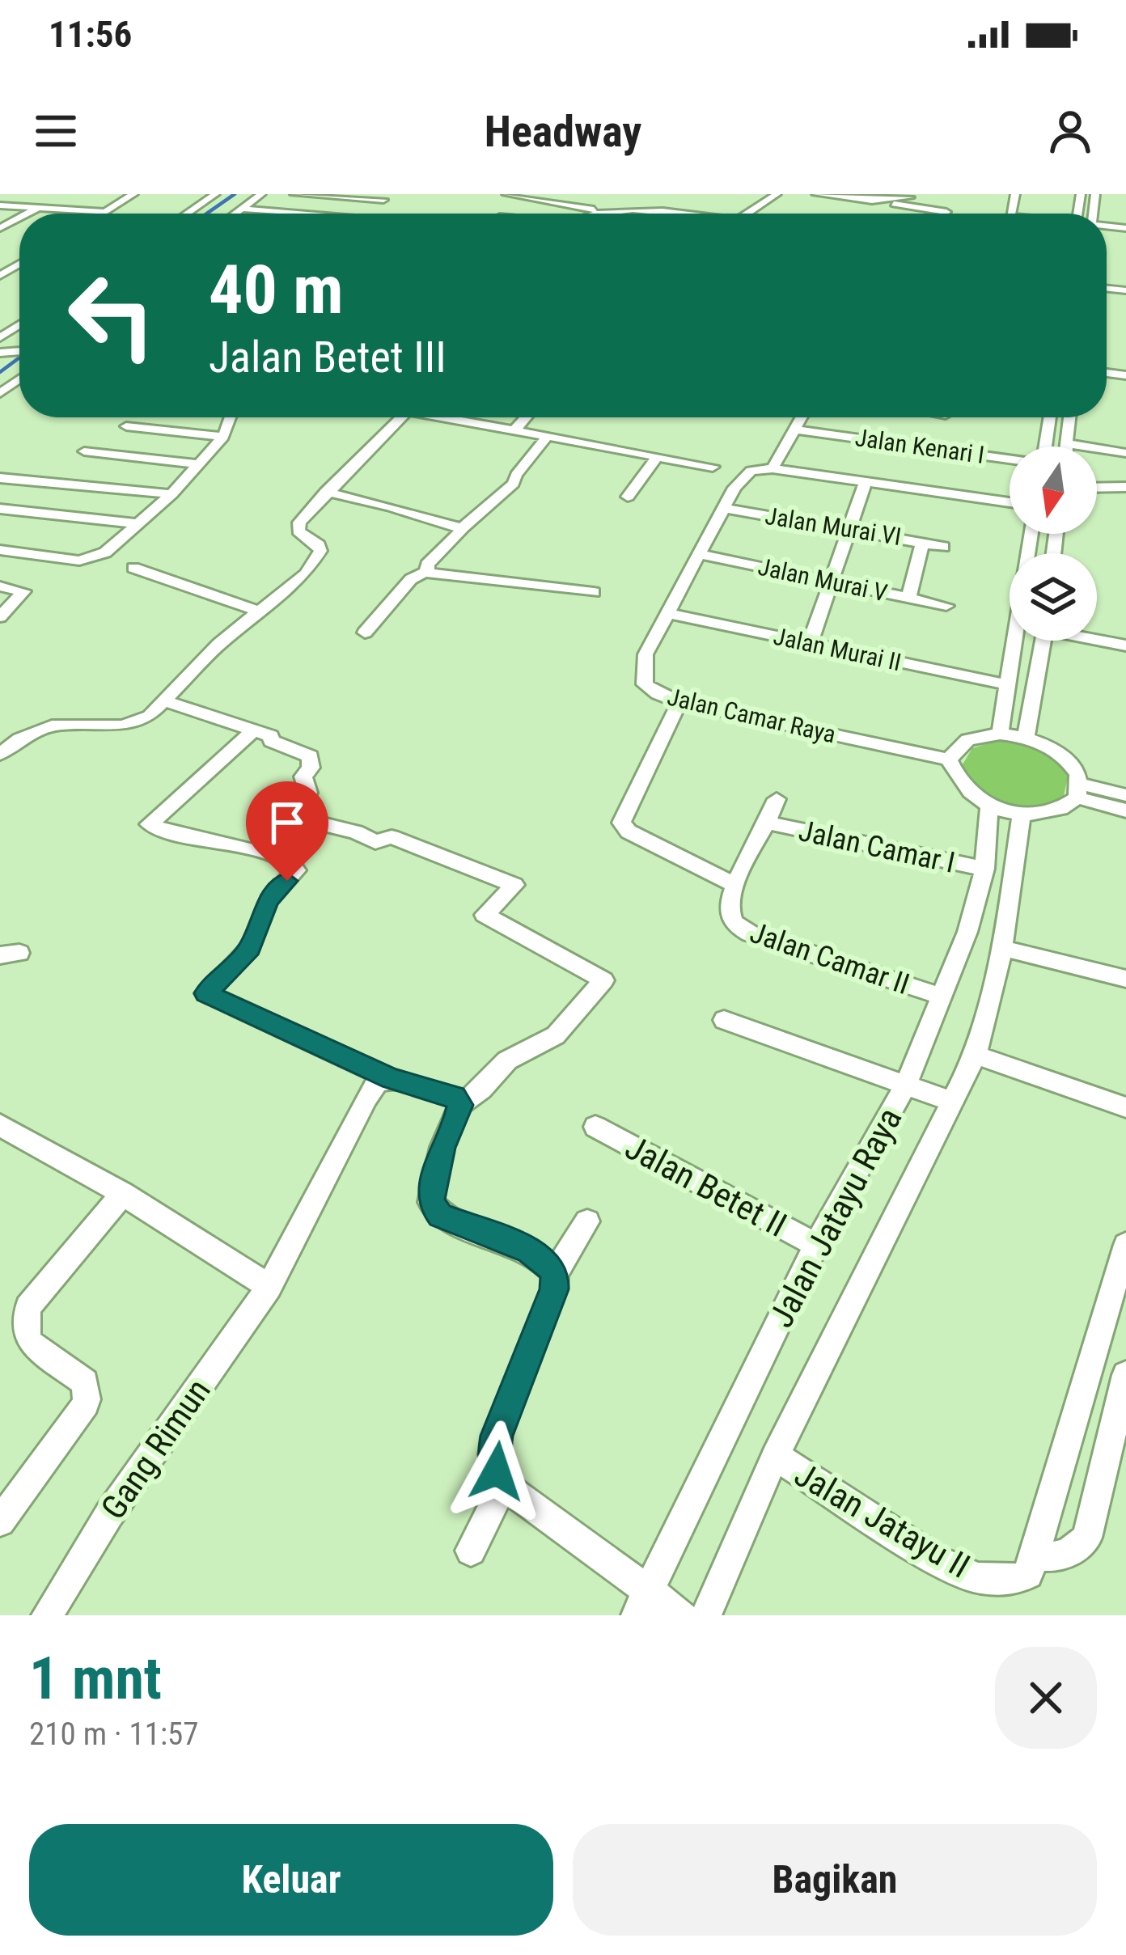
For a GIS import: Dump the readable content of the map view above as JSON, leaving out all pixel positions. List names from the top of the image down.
{
  "streets": {
    "street": [
      "Jalan Kenari I",
      "Jalan Murai VI",
      "Jalan Murai V",
      "Jalan Murai II",
      "Jalan Camar Raya",
      "Jalan Camar I",
      "Jalan Camar II",
      "Jalan Betet II",
      "Jalan Jatayu Raya",
      "Gang Rimun",
      "Jalan Jatayu II"
    ]
  },
  "crossings": [
    ["Jalan Murai VI", "Jalan Camar Raya"],
    ["Jalan Murai V", "Jalan Camar Raya"],
    ["Jalan Murai II", "Jalan Camar Raya"],
    ["Jalan Camar Raya", "Jalan Jatayu Raya"],
    ["Jalan Camar I", "Jalan Jatayu Raya"],
    ["Jalan Camar II", "Jalan Jatayu Raya"],
    ["Jalan Betet II", "Jalan Jatayu Raya"],
    ["Jalan Jatayu Raya", "Jalan Jatayu II"]
  ],
  "north": "bottom",
  "page": {
    "status": "11:56",
    "header": "Headway",
    "turn": ["40 m", "Jalan Betet III"],
    "heading": ["1 mnt", "210 m · 11:57"],
    "buttons": ["Keluar", "Bagikan"]
  }
}
